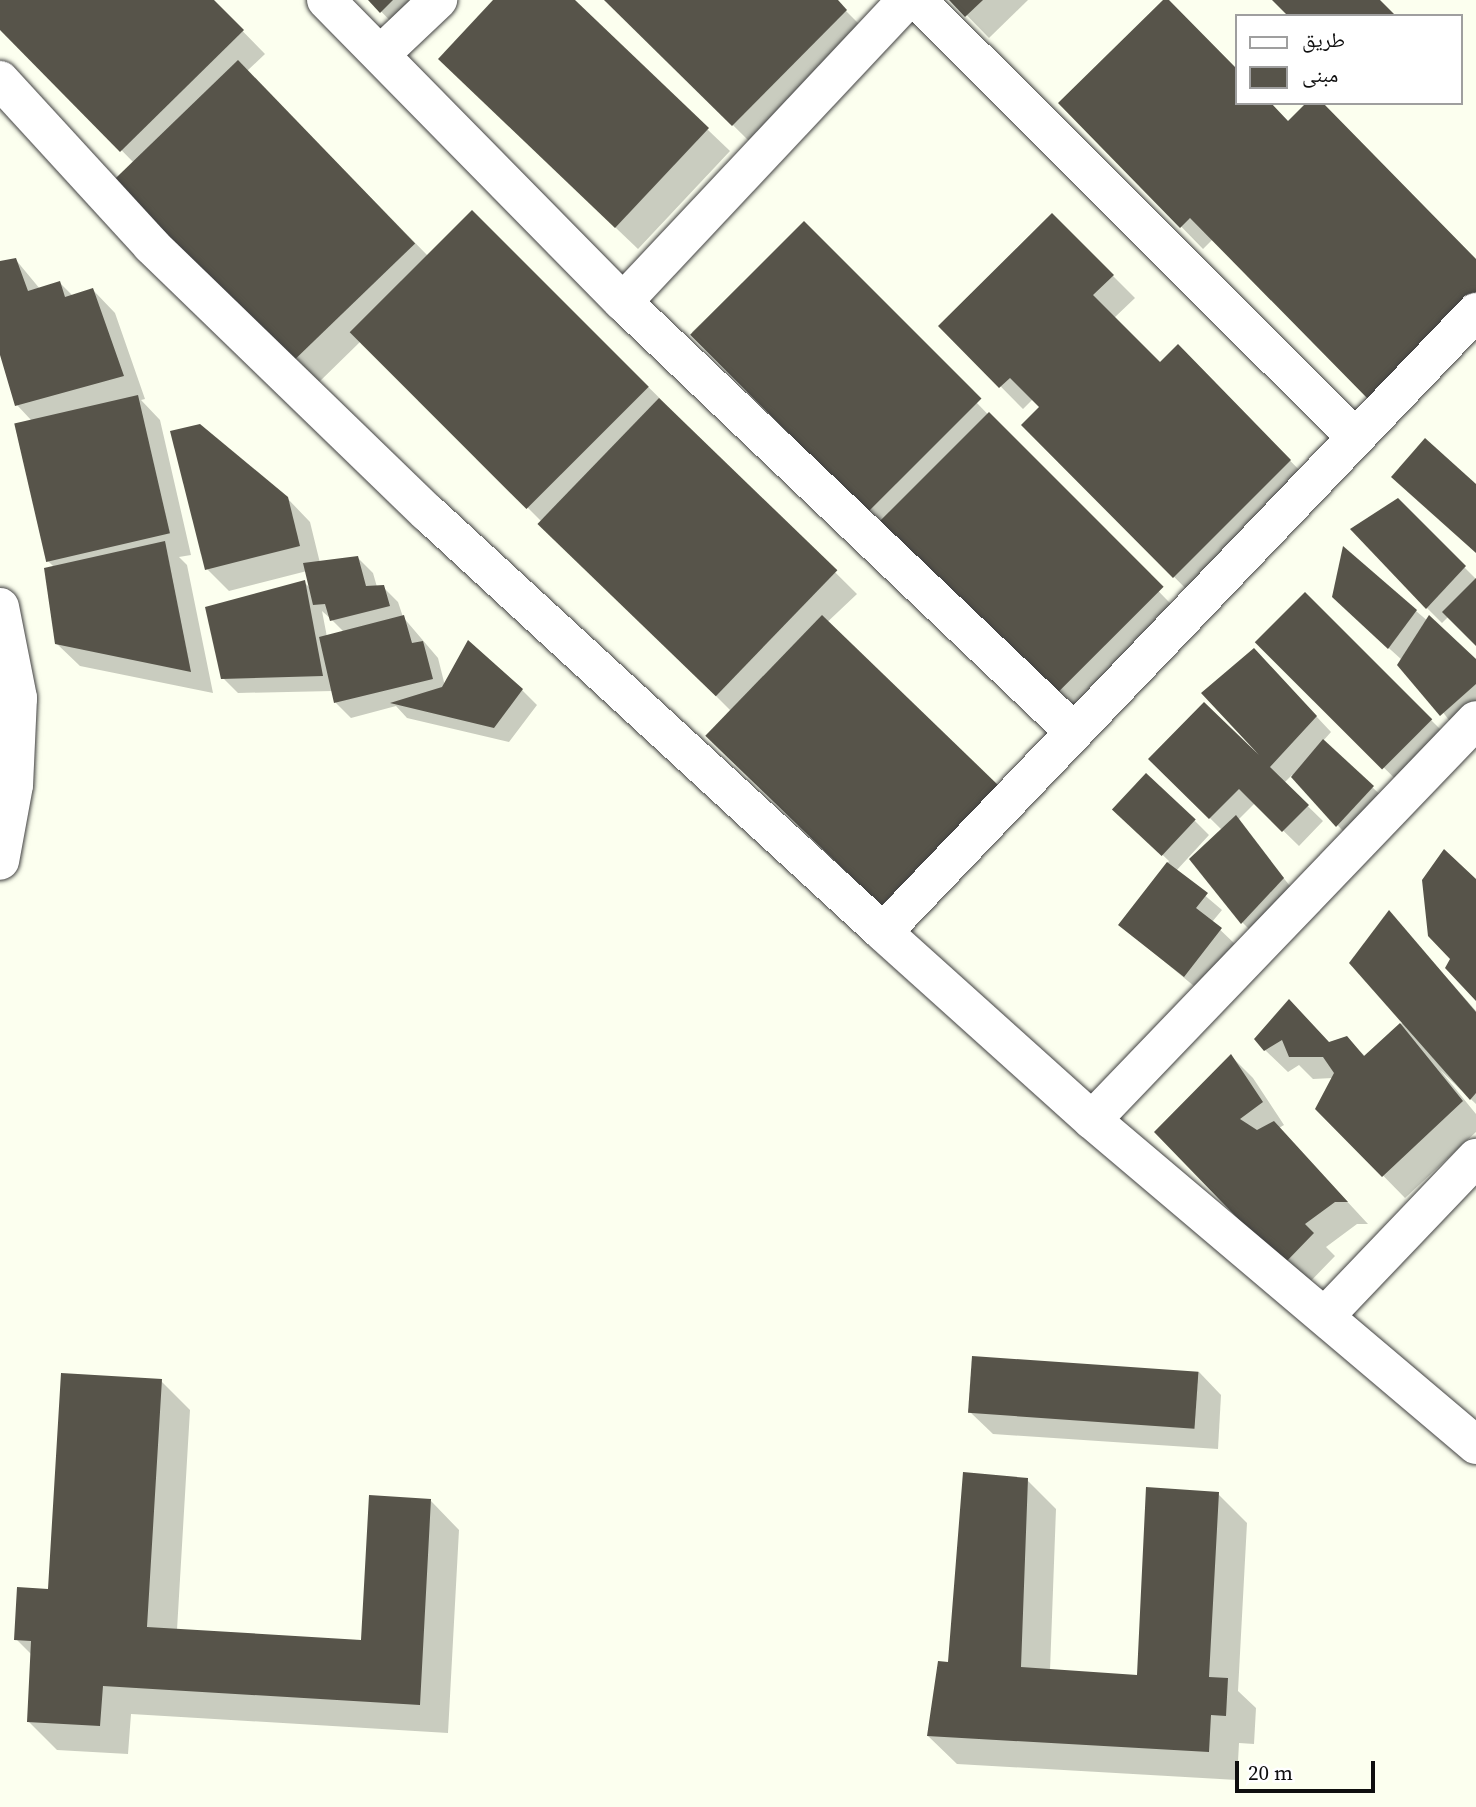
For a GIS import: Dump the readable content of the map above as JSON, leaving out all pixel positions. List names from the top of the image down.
{
  "legend": ["طريق", "مبنى"],
  "scale_bar": "20 m"
}
